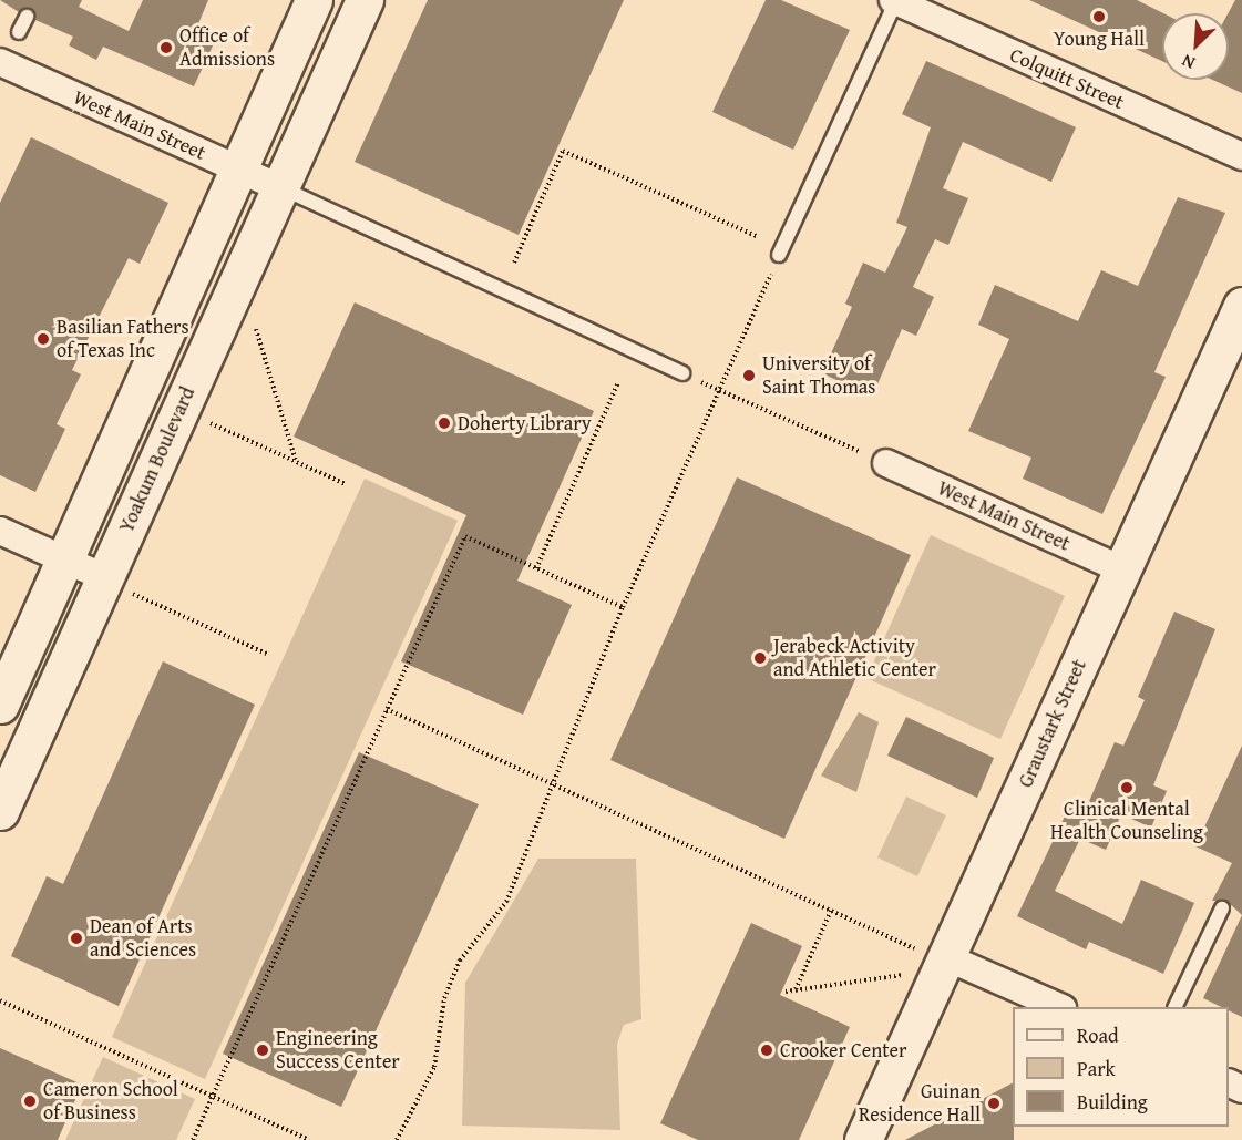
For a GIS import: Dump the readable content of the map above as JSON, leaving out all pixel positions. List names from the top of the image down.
{
  "streets": {
    "street": [
      "Colquitt Street",
      "West Main Street",
      "Yoakum Boulevard",
      "Graustark Street"
    ]
  },
  "crossings": [
    ["West Main Street", "Yoakum Boulevard"],
    ["West Main Street", "Graustark Street"]
  ],
  "places": [
    "Young Hall",
    "Office of Admissions",
    "Basilian Fathers of Texas Inc",
    "University of Saint Thomas",
    "Doherty Library",
    "Jerabeck Activity and Athletic Center",
    "Clinical Mental Health Counseling",
    "Dean of Arts and Sciences",
    "Engineering Success Center",
    "Crooker Center",
    "Cameron School of Business",
    "Guinan Residence Hall"
  ],
  "legend": ["Road", "Park", "Building"],
  "north": "bottom left"
}
